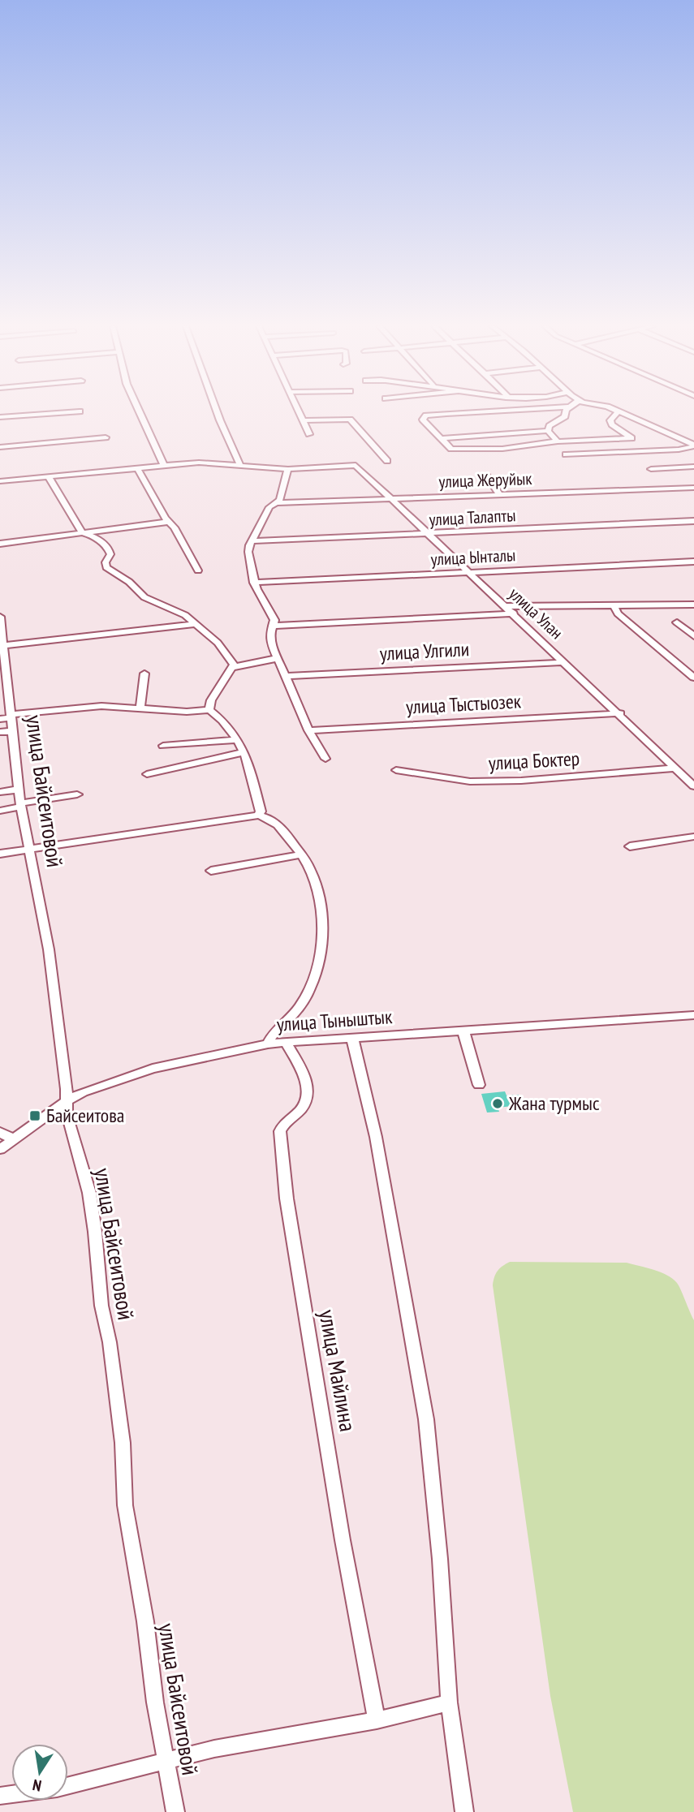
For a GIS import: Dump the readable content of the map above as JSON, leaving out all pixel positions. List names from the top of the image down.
{
  "streets": {
    "street": [
      "улица Жеруйык",
      "улица Талапты",
      "улица Ынталы",
      "улица Улан",
      "улица Улгили",
      "улица Тыстыозек",
      "улица Боктер",
      "улица Байсеитовой",
      "улица Тыныштык",
      "улица Майлина"
    ]
  },
  "crossings": [
    ["улица Жеруйык", "улица Улан"],
    ["улица Талапты", "улица Улан"],
    ["улица Ынталы", "улица Улан"],
    ["улица Улан", "улица Улгили"],
    ["улица Улан", "улица Тыстыозек"],
    ["улица Улан", "улица Боктер"],
    ["улица Байсеитовой", "улица Тыныштык"],
    ["улица Тыныштык", "улица Майлина"]
  ],
  "places": {
    "other": ["Жана турмыс"],
    "transit": ["Байсеитова"]
  },
  "north": "bottom"
}
